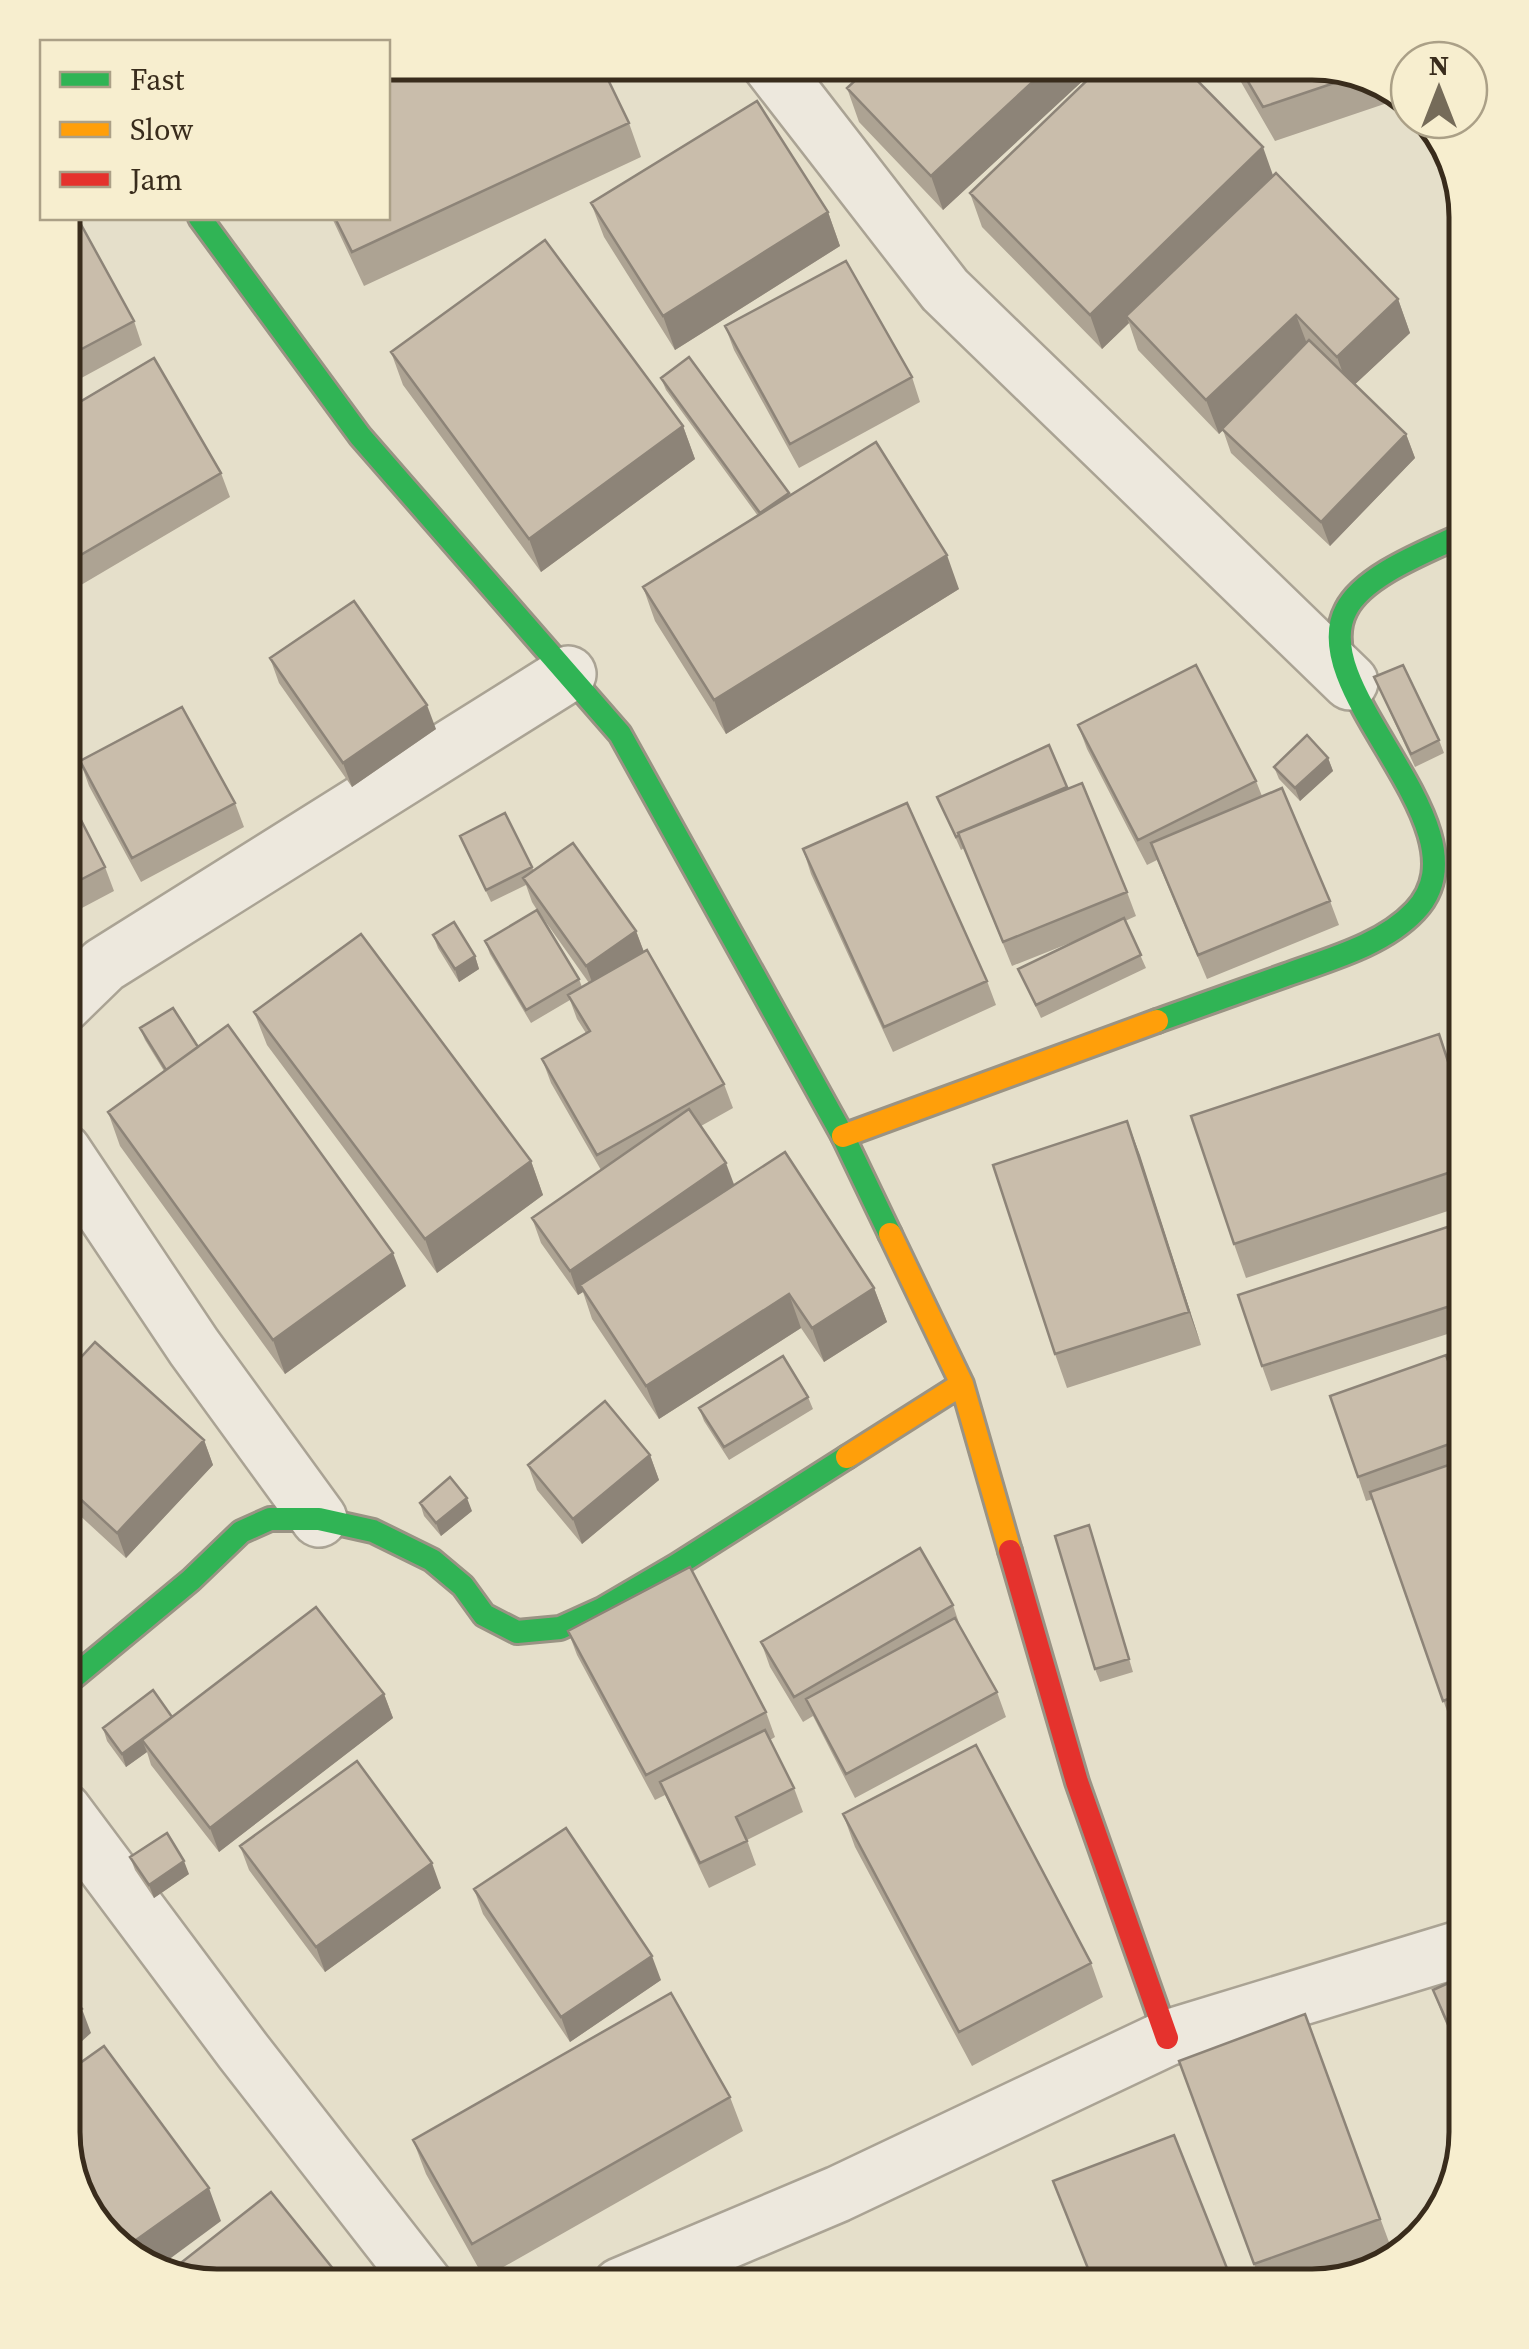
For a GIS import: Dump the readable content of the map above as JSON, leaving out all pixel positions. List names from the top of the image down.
{
  "legend": ["Fast", "Slow", "Jam"],
  "north": "top"
}
